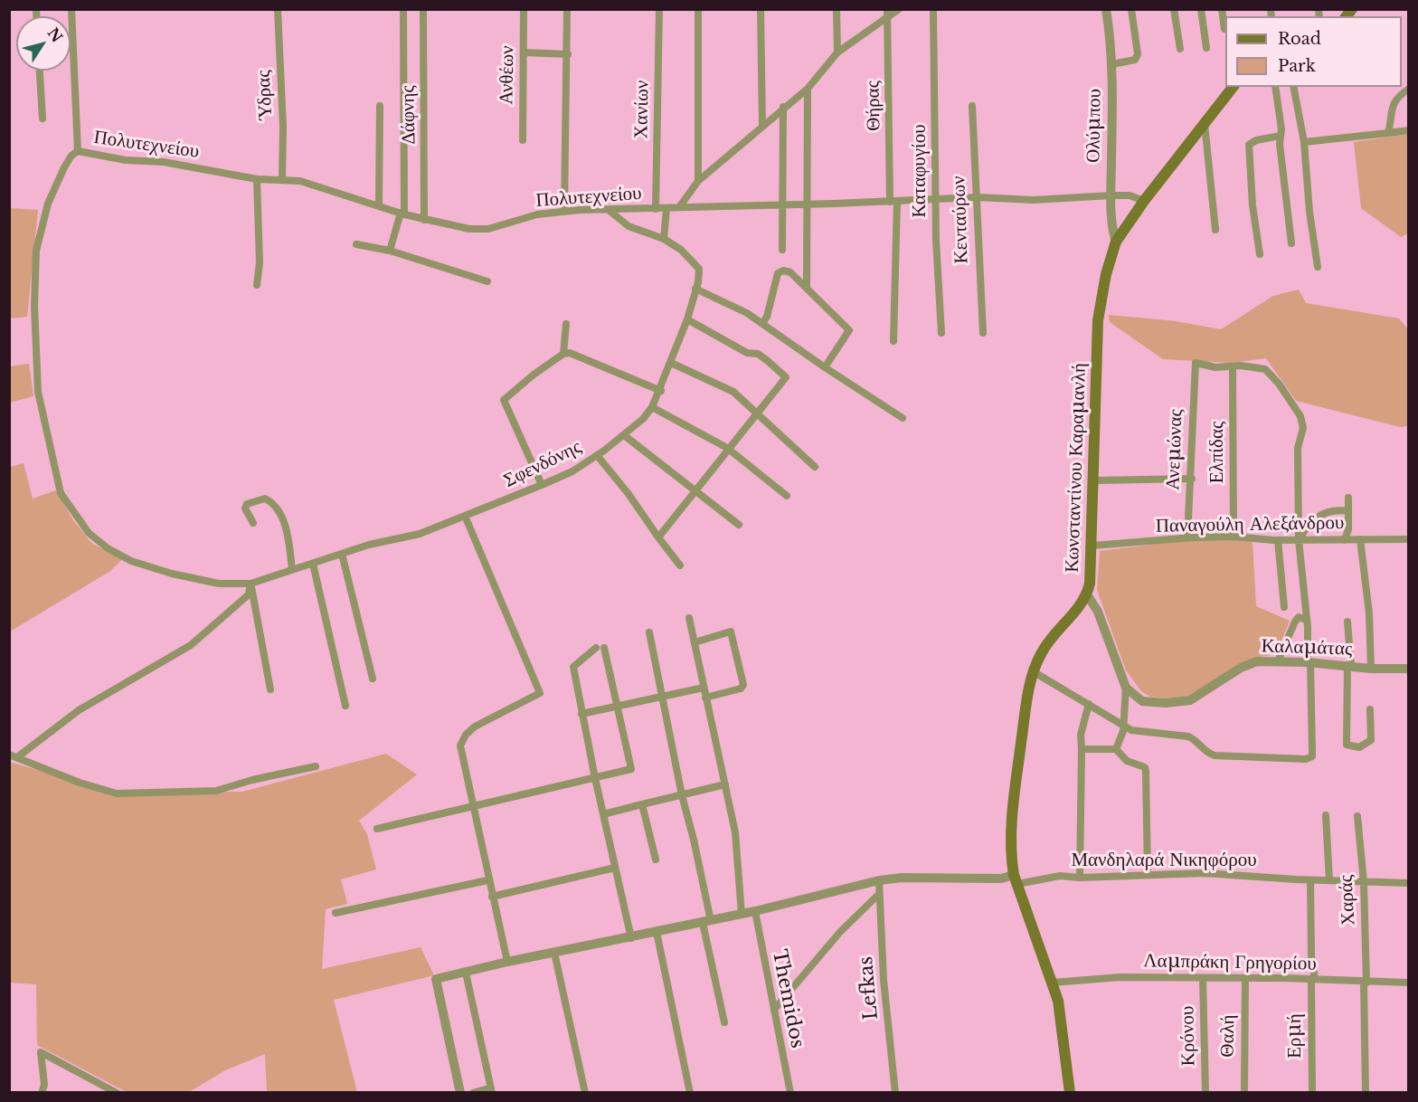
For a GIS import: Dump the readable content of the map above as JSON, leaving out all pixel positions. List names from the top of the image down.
{
  "streets": {
    "main road": ["Κωνσταντίνου Καραμανλή"],
    "street": [
      "Ανθέων",
      "Ύδρας",
      "Θήρας",
      "Χανίων",
      "Δάφνης",
      "Ολύμπου",
      "Πολυτεχνείου",
      "Καταφυγίου",
      "Κενταύρων",
      "Ανεμώνας",
      "Ελπίδας",
      "Σφενδόνης",
      "Παναγούλη Αλεξάνδρου",
      "Καλαμάτας",
      "Μανδηλαρά Νικηφόρου",
      "Χαράς",
      "Λαμπράκη Γρηγορίου",
      "Lefkas",
      "Themidos",
      "Κρόνου",
      "Θαλή",
      "Ερμή"
    ]
  },
  "crossings": [
    ["Ύδρας", "Πολυτεχνείου"],
    ["Θήρας", "Πολυτεχνείου"],
    ["Χανίων", "Πολυτεχνείου"],
    ["Δάφνης", "Πολυτεχνείου"],
    ["Ολύμπου", "Πολυτεχνείου"],
    ["Ολύμπου", "Κωνσταντίνου Καραμανλή"],
    ["Πολυτεχνείου", "Καταφυγίου"],
    ["Πολυτεχνείου", "Κενταύρων"],
    ["Πολυτεχνείου", "Σφενδόνης"],
    ["Πολυτεχνείου", "Κωνσταντίνου Καραμανλή"],
    ["Ανεμώνας", "Ελπίδας"],
    ["Ανεμώνας", "Παναγούλη Αλεξάνδρου"],
    ["Ελπίδας", "Παναγούλη Αλεξάνδρου"],
    ["Κωνσταντίνου Καραμανλή", "Παναγούλη Αλεξάνδρου"],
    ["Κωνσταντίνου Καραμανλή", "Μανδηλαρά Νικηφόρου"],
    ["Κωνσταντίνου Καραμανλή", "Λαμπράκη Γρηγορίου"],
    ["Μανδηλαρά Νικηφόρου", "Χαράς"],
    ["Μανδηλαρά Νικηφόρου", "Ερμή"],
    ["Χαράς", "Λαμπράκη Γρηγορίου"],
    ["Λαμπράκη Γρηγορίου", "Κρόνου"],
    ["Λαμπράκη Γρηγορίου", "Θαλή"],
    ["Λαμπράκη Γρηγορίου", "Ερμή"]
  ],
  "legend": ["Road", "Park"],
  "north": "top right"
}
